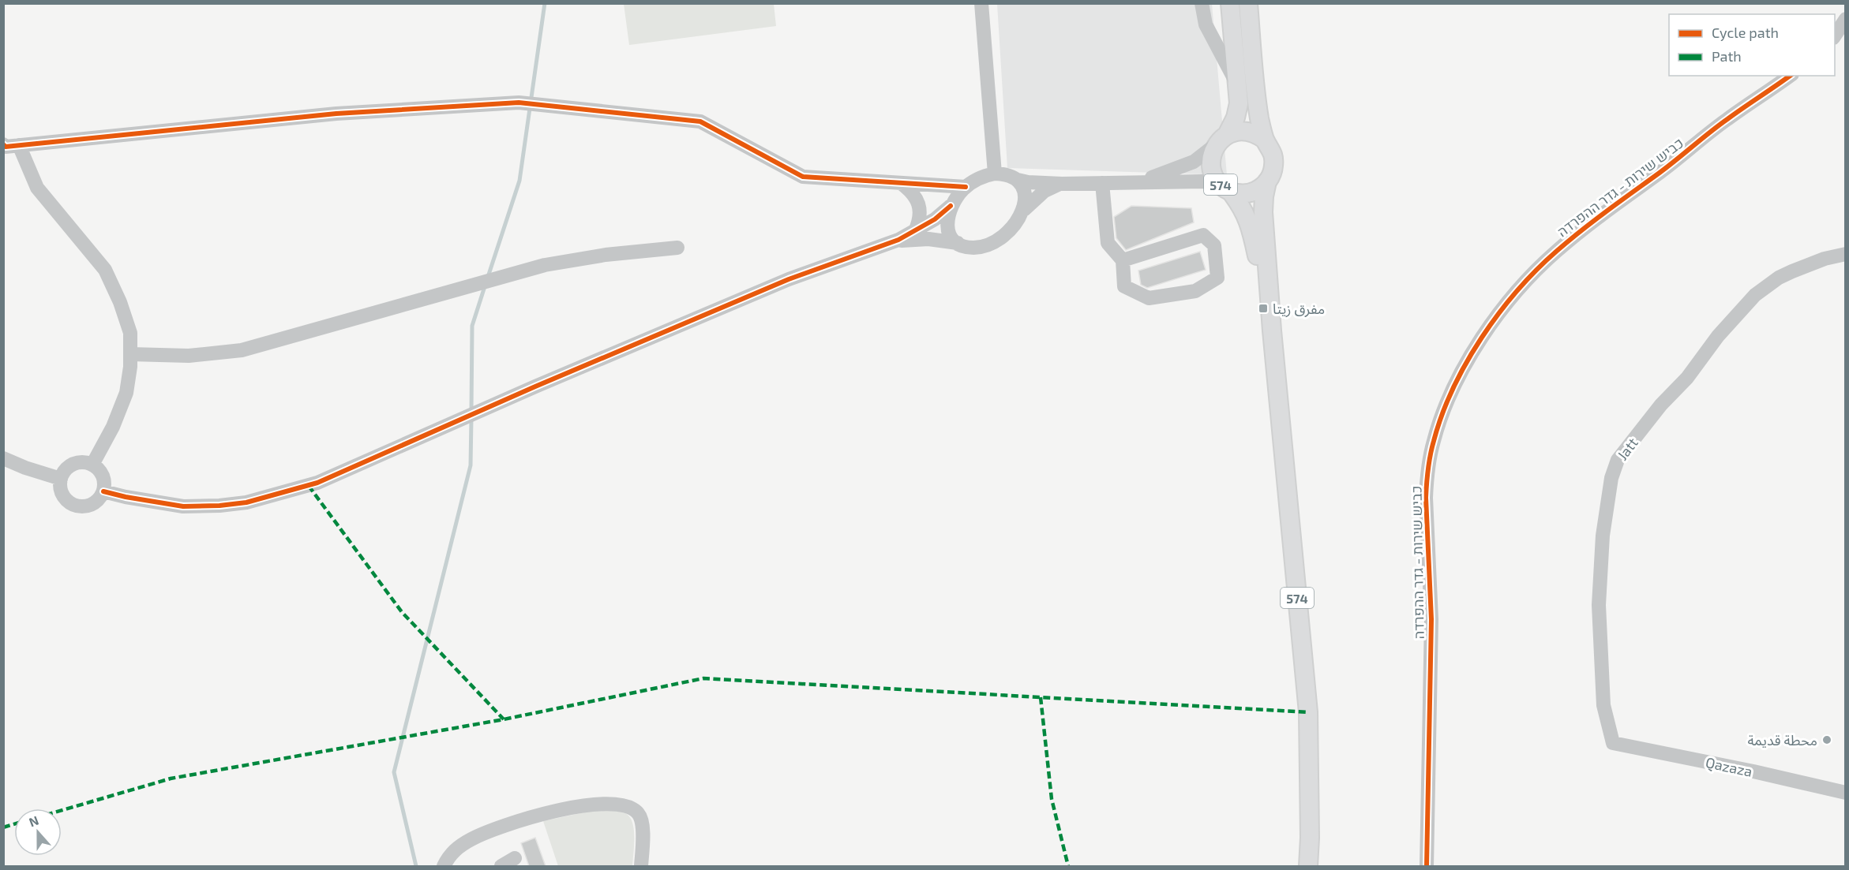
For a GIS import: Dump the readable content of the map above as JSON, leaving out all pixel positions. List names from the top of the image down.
{
  "streets": {
    "main road": ["574"],
    "street": ["כביש שירות - גדר ההפרדה", "Jatt", "Qazaza"]
  },
  "crossings": [
    ["Jatt", "Qazaza"]
  ],
  "places": {
    "transit": ["مفرق زيتا"],
    "other": ["محطة قديمة"]
  },
  "legend": ["Cycle path", "Path"],
  "north": "top"
}
